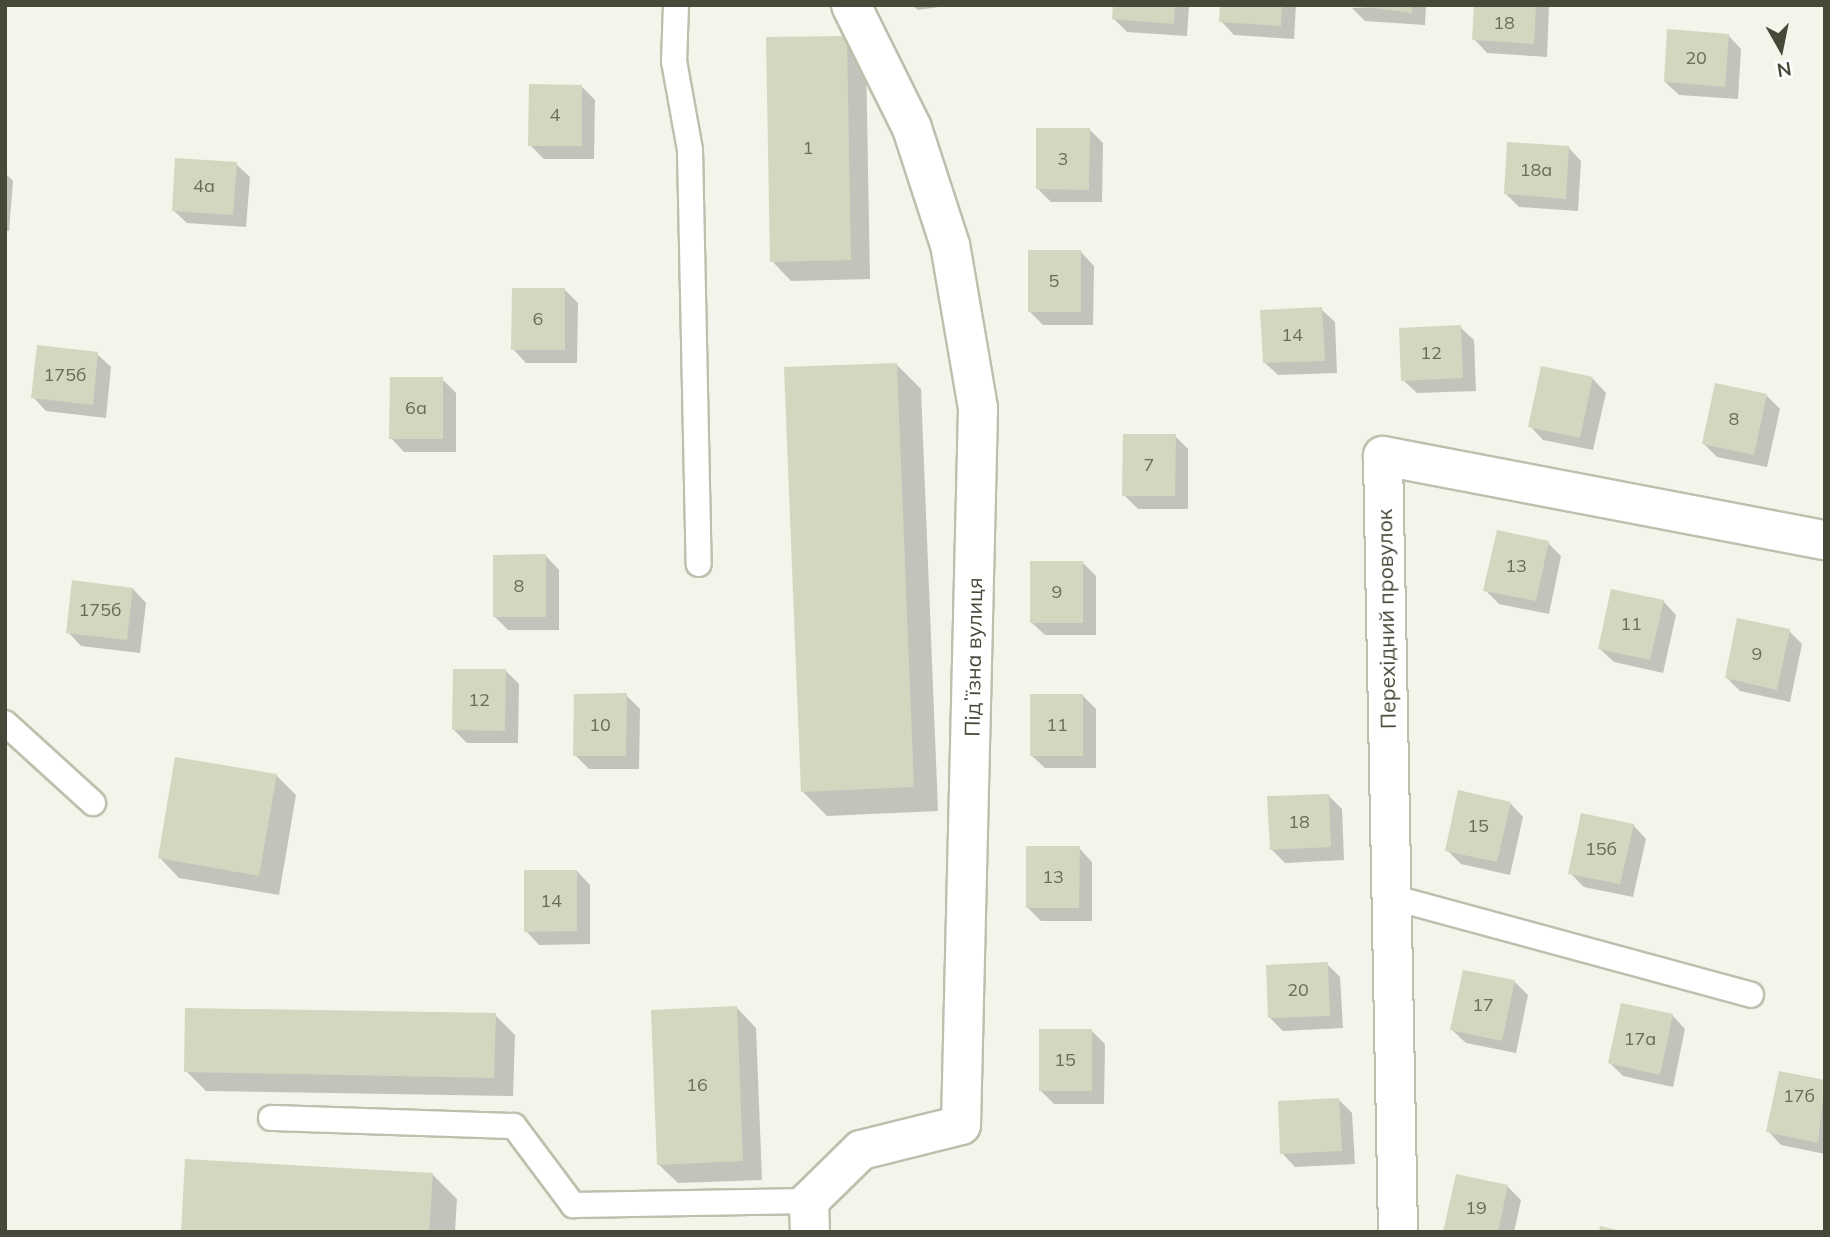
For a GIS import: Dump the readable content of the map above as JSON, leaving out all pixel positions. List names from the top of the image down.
{
  "streets": {
    "street": ["Перехідний провулок", "Підʼїзна вулиця"]
  },
  "house_numbers": [
    "18",
    "20",
    "4",
    "1",
    "3",
    "18а",
    "4а",
    "5",
    "6",
    "14",
    "12",
    "175б",
    "6а",
    "8",
    "7",
    "13",
    "8",
    "9",
    "175б",
    "11",
    "9",
    "12",
    "10",
    "11",
    "18",
    "15",
    "15б",
    "13",
    "14",
    "20",
    "17",
    "17а",
    "15",
    "16",
    "17б",
    "19"
  ],
  "north": "bottom"
}
